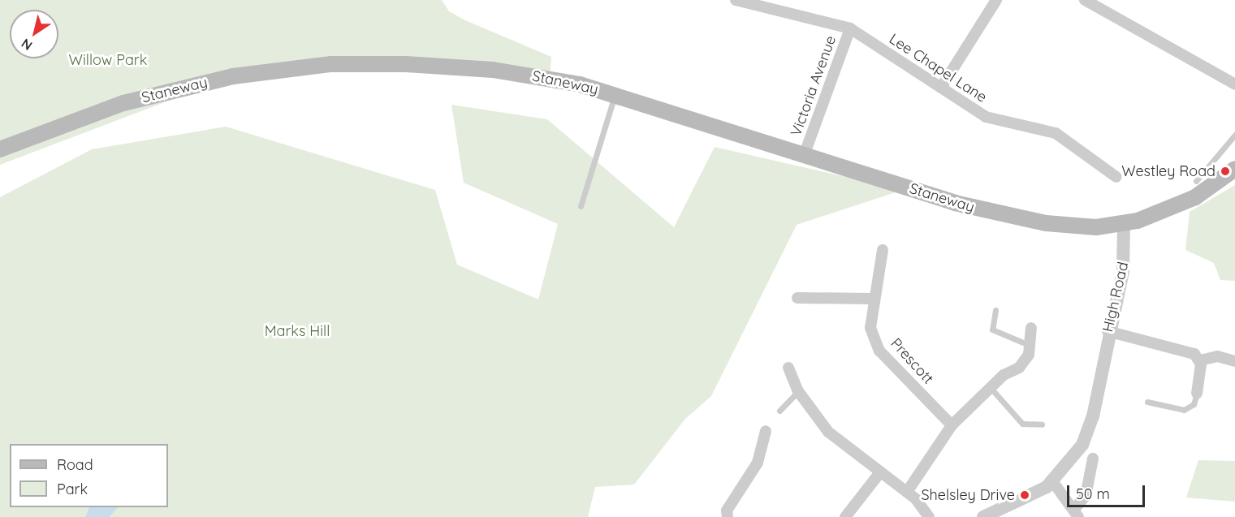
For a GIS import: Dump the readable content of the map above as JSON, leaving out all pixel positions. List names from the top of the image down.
{
  "streets": {
    "main road": ["Staneway"],
    "street": [
      "Lee Chapel Lane",
      "Victoria Avenue",
      "High Road",
      "Prescott"
    ]
  },
  "crossings": [
    ["Lee Chapel Lane", "Victoria Avenue"],
    ["Staneway", "Victoria Avenue"],
    ["Staneway", "High Road"]
  ],
  "parks": ["Willow Park", "Marks Hill"],
  "places": ["Westley Road", "Shelsley Drive"],
  "legend": ["Road", "Park"],
  "scale_bar": "50 m",
  "north": "bottom left"
}
